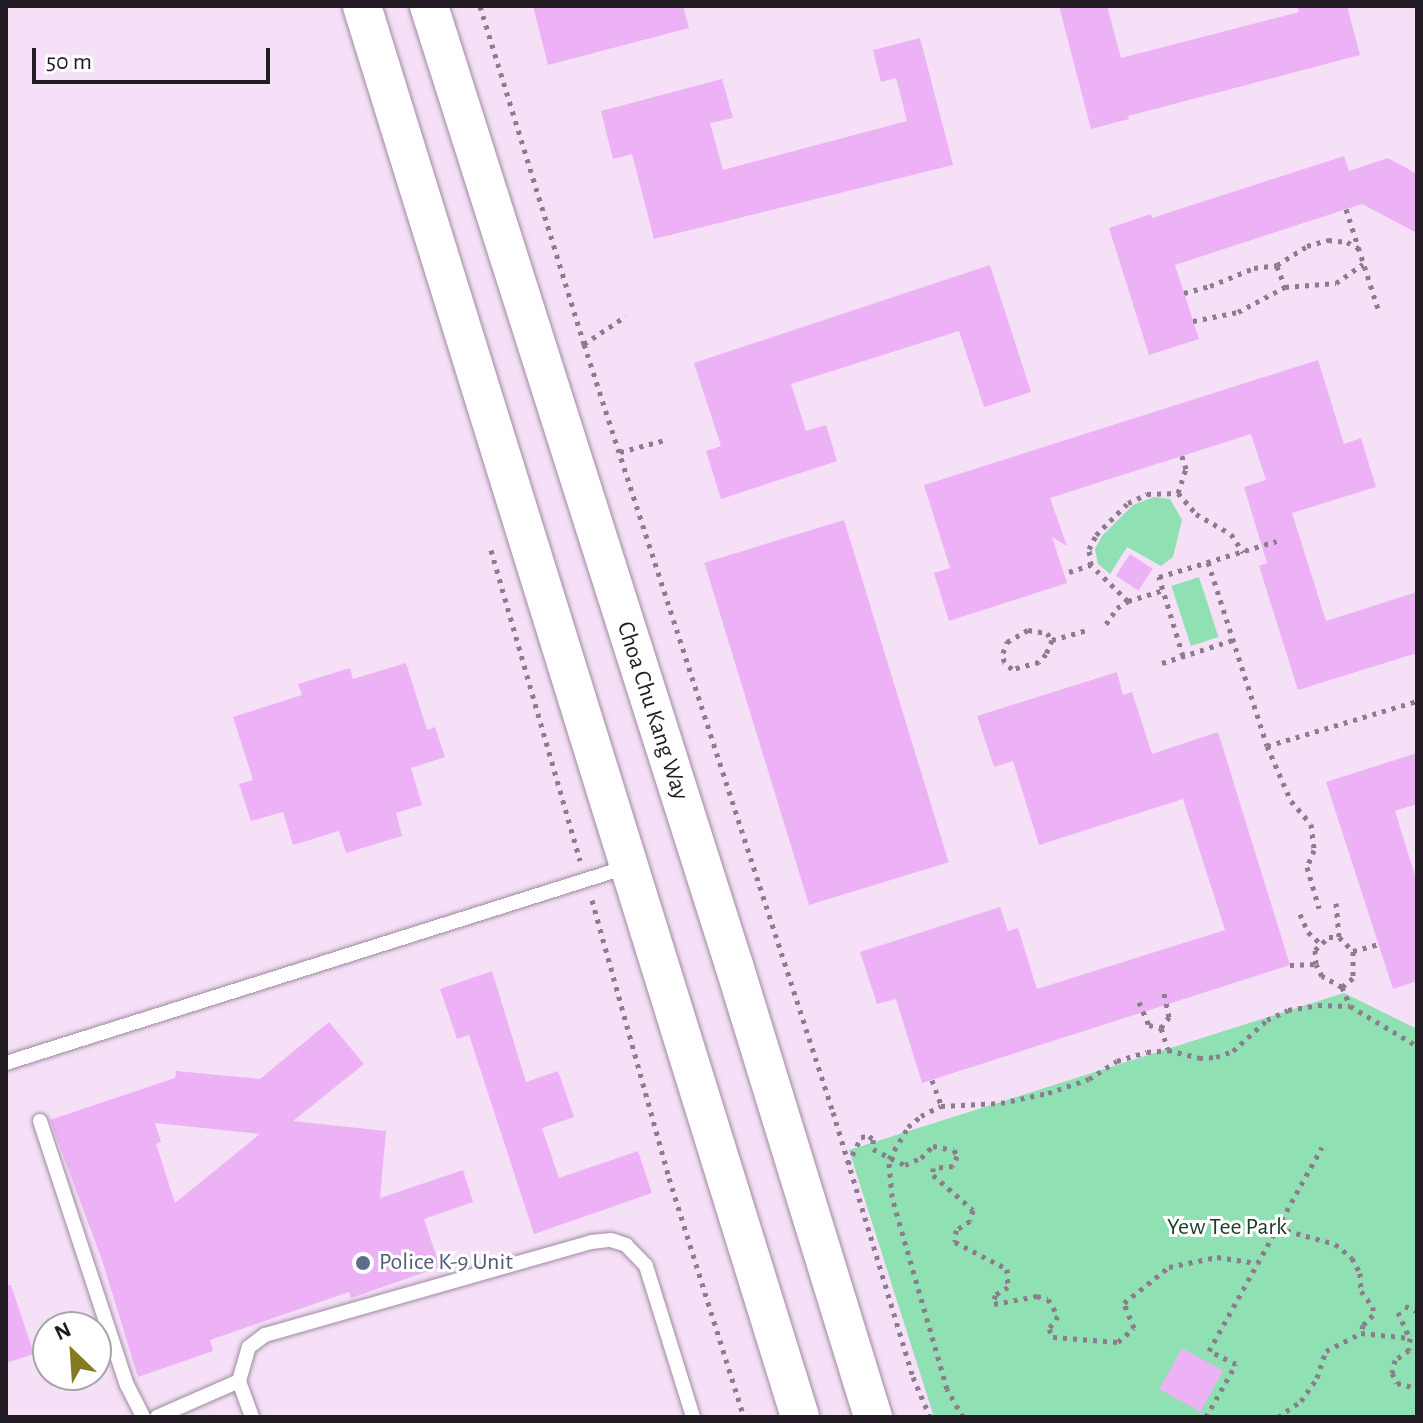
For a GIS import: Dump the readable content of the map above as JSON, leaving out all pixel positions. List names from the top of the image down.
{
  "streets": {
    "main road": ["Choa Chu Kang Way"]
  },
  "parks": ["Yew Tee Park"],
  "places": ["Police K-9 Unit"],
  "scale_bar": "50 m",
  "north": "top left"
}
